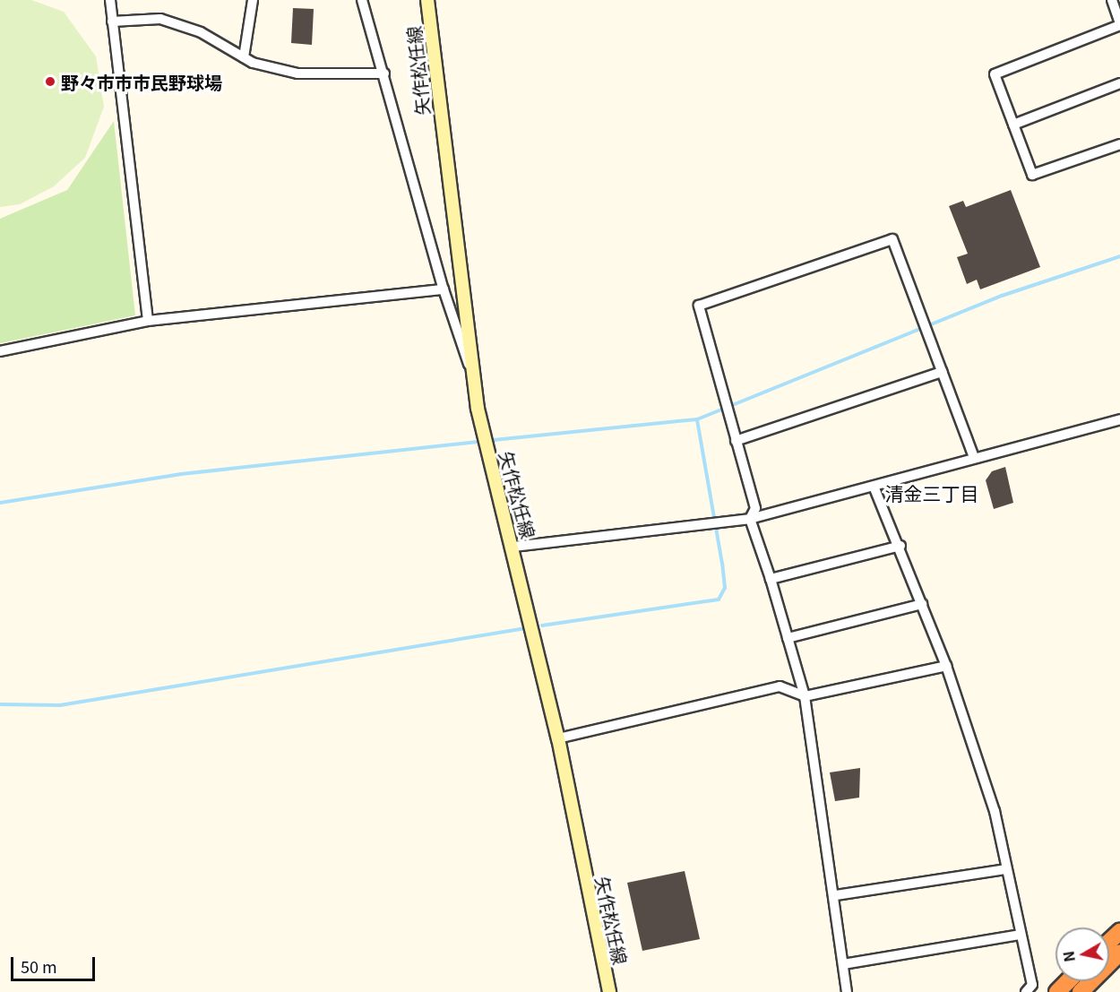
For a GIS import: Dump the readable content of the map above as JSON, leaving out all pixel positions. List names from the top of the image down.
{
  "streets": {
    "main road": ["矢作松任線"]
  },
  "districts": ["清金三丁目"],
  "places": ["野々市市市民野球場"],
  "scale_bar": "50 m",
  "north": "left"
}
